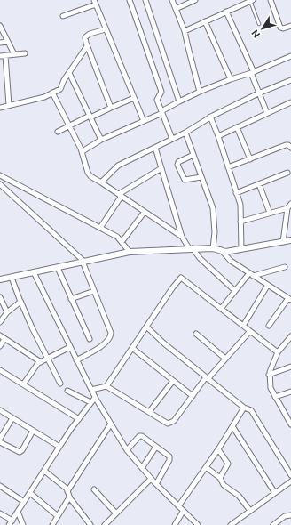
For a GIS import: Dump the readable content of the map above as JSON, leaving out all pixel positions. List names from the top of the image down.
{
  "north": "bottom left"
}
